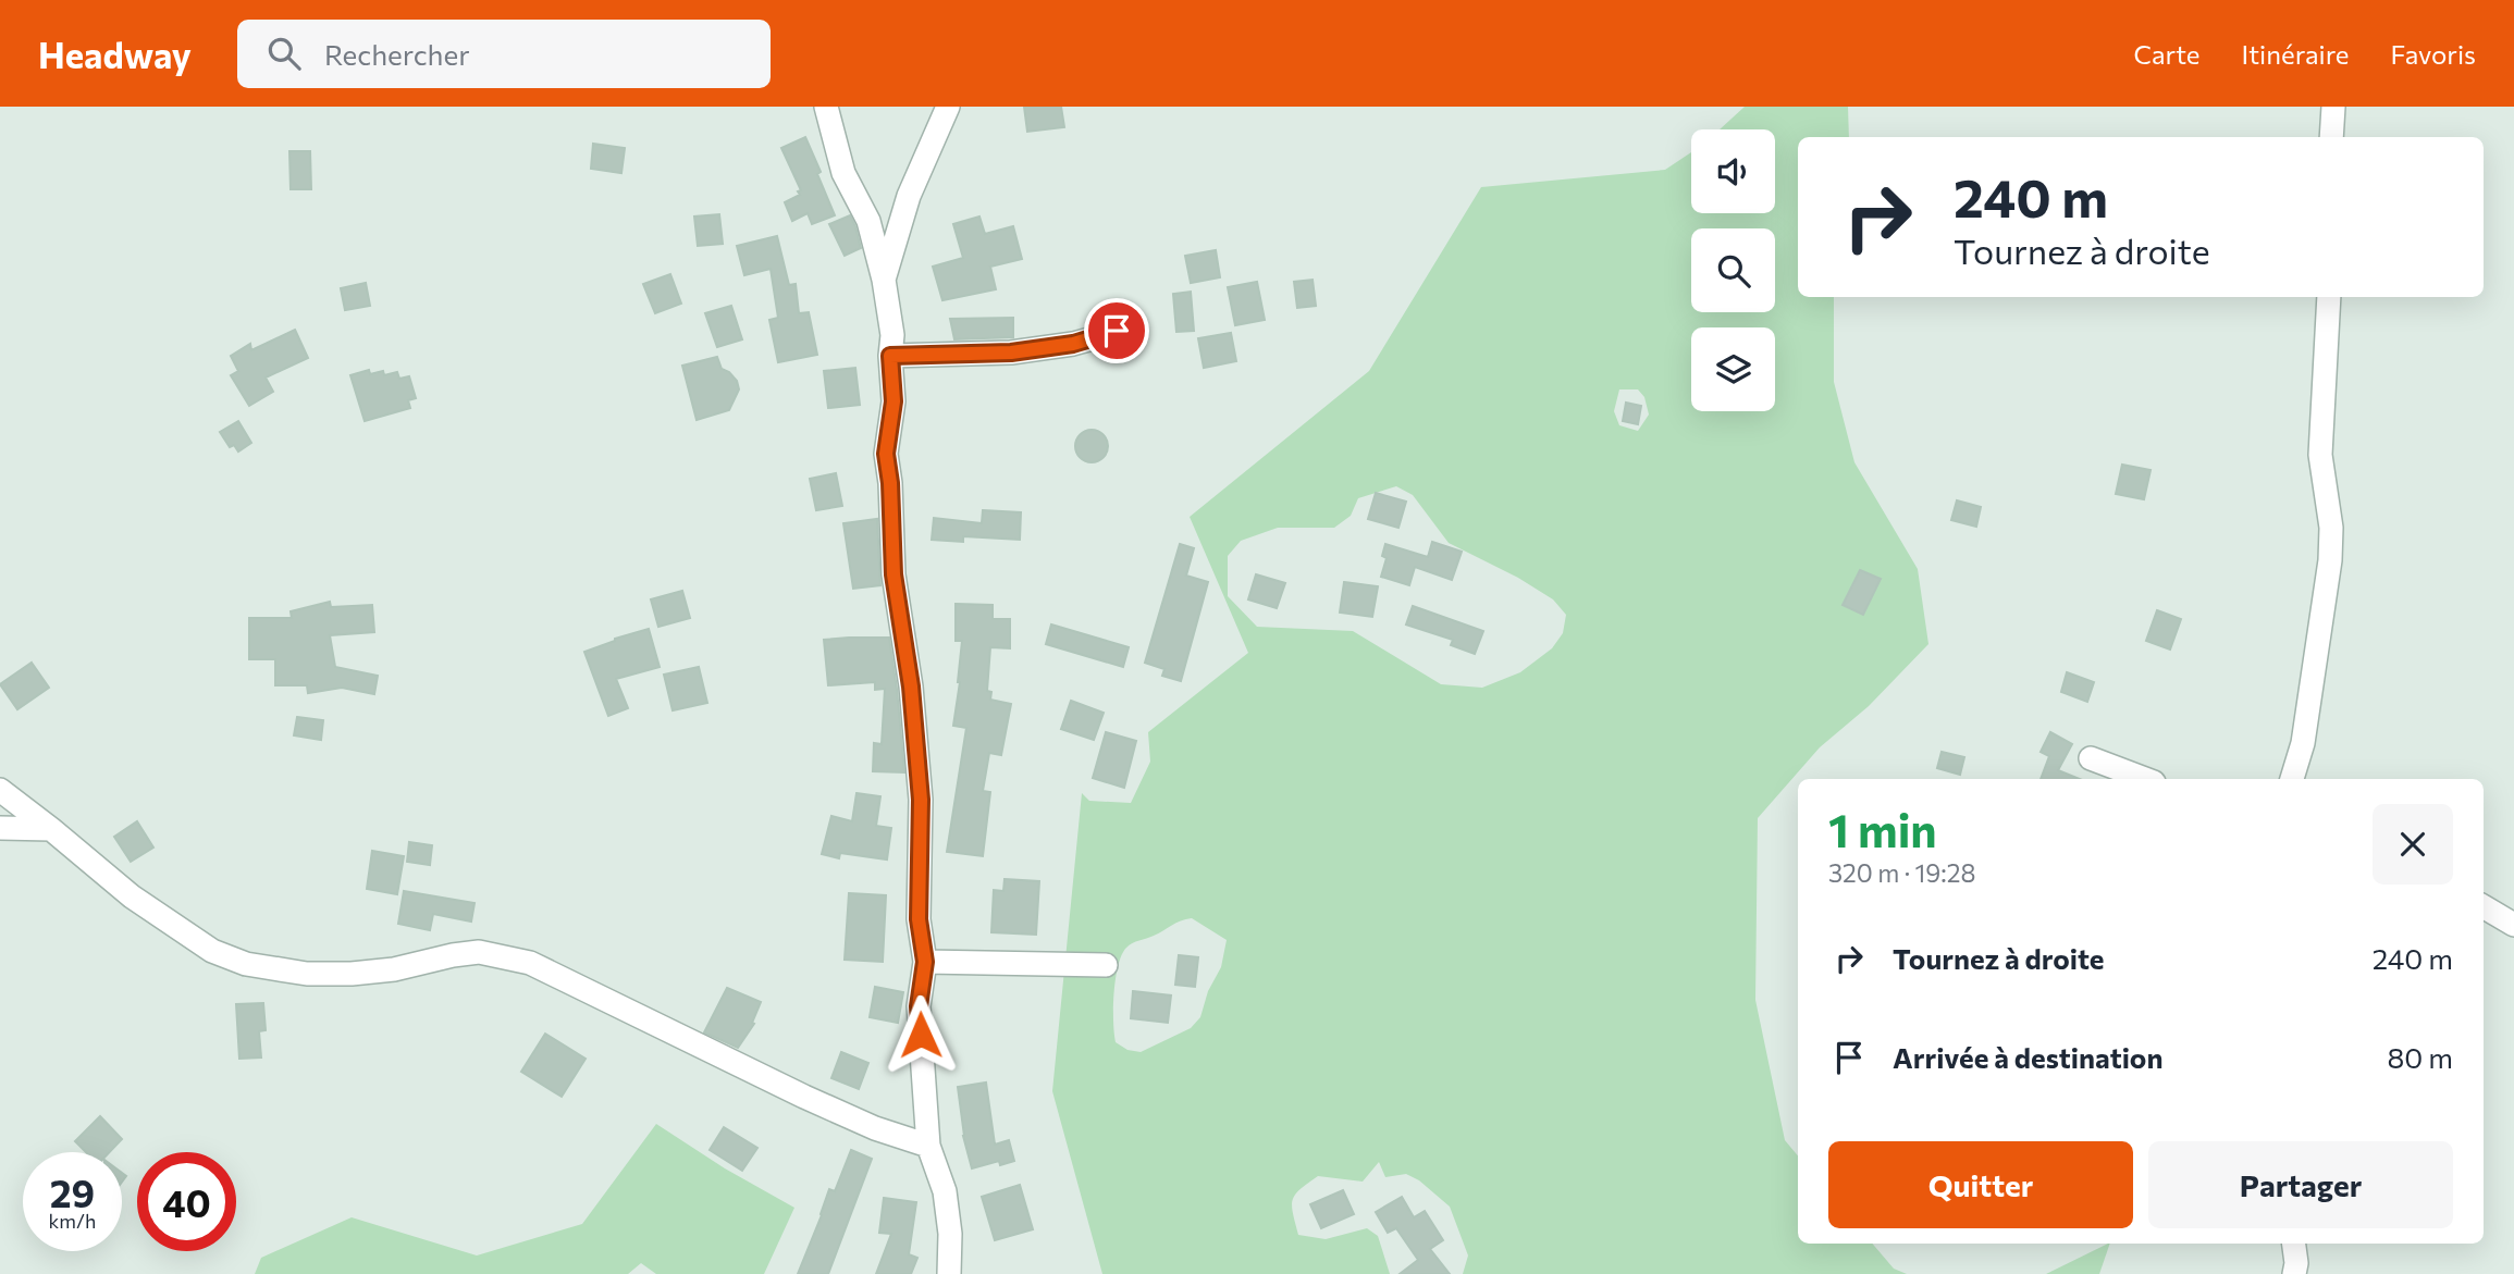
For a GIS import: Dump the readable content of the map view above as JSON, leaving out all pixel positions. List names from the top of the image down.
{
  "page": {
    "header": "Headway",
    "search": "Rechercher",
    "nav": ["Carte", "Itinéraire", "Favoris"],
    "turn": ["240 m", "Tournez à droite"],
    "heading": ["1 min", "320 m · 19:28"],
    "list": [
      {
        "name": "Tournez à droite",
        "value": "240 m"
      },
      {
        "name": "Arrivée à destination",
        "value": "80 m"
      }
    ],
    "buttons": ["Quitter", "Partager"],
    "speed": "29 km/h",
    "limit": "40"
  }
}
